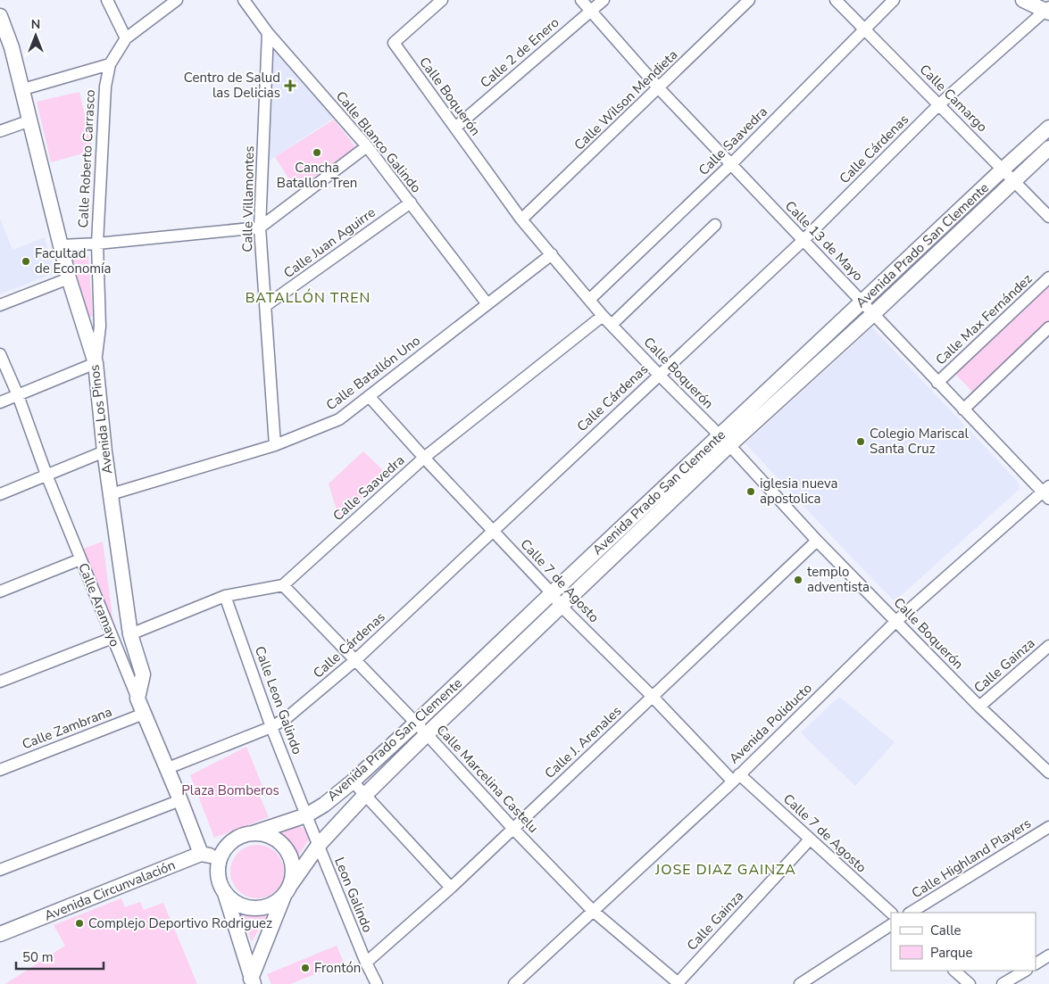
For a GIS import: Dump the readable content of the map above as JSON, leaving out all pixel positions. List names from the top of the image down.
{
  "streets": {
    "main road": [
      "Avenida Prado San Clemente",
      "Avenida Los Pinos",
      "Calle Aramayo",
      "Avenida Circunvalación"
    ],
    "street": [
      "Calle 2 de Enero",
      "Calle Boquerón",
      "Calle Camargo",
      "Calle Wilson Mendieta",
      "Calle Saavedra",
      "Calle Blanco Galindo",
      "Calle Cárdenas",
      "Calle Roberto Carrasco",
      "Calle Villamontes",
      "Calle 13 de Mayo",
      "Calle Juan Aguirre",
      "Calle Max Fernández",
      "Calle Batallón Uno",
      "Calle 7 de Agosto",
      "Calle Gainza",
      "Calle Leon Galindo",
      "Avenida Poliducto",
      "Calle Zambrana",
      "Calle J. Arenales",
      "Calle Marcelina Castelu",
      "Calle Highland Players",
      "Leon Galindo"
    ]
  },
  "crossings": [
    ["Calle 2 de Enero", "Calle Boquerón"],
    ["Calle 2 de Enero", "Calle 13 de Mayo"],
    ["Calle Boquerón", "Calle Wilson Mendieta"],
    ["Calle Boquerón", "Calle Saavedra"],
    ["Calle Boquerón", "Calle Cárdenas"],
    ["Calle Boquerón", "Avenida Prado San Clemente"],
    ["Calle Boquerón", "Calle Batallón Uno"],
    ["Calle Boquerón", "Calle Gainza"],
    ["Calle Boquerón", "Avenida Poliducto"],
    ["Calle Boquerón", "Calle J. Arenales"],
    ["Calle Camargo", "Calle Saavedra"],
    ["Calle Camargo", "Calle Cárdenas"],
    ["Calle Camargo", "Avenida Prado San Clemente"],
    ["Calle Wilson Mendieta", "Calle 13 de Mayo"],
    ["Calle Saavedra", "Calle 13 de Mayo"],
    ["Calle Saavedra", "Calle 7 de Agosto"],
    ["Calle Saavedra", "Calle Marcelina Castelu"],
    ["Calle Blanco Galindo", "Calle Villamontes"],
    ["Calle Blanco Galindo", "Calle Juan Aguirre"],
    ["Calle Blanco Galindo", "Calle Batallón Uno"],
    ["Calle Cárdenas", "Calle 13 de Mayo"],
    ["Calle Cárdenas", "Calle 7 de Agosto"],
    ["Calle Cárdenas", "Calle Aramayo"],
    ["Calle Cárdenas", "Calle Leon Galindo"],
    ["Calle Cárdenas", "Calle Marcelina Castelu"],
    ["Calle Roberto Carrasco", "Avenida Los Pinos"],
    ["Calle Villamontes", "Calle Juan Aguirre"],
    ["Calle Villamontes", "Calle Batallón Uno"],
    ["Calle 13 de Mayo", "Avenida Prado San Clemente"],
    ["Calle 13 de Mayo", "Calle Max Fernández"],
    ["Calle 13 de Mayo", "Avenida Poliducto"],
    ["Avenida Prado San Clemente", "Calle 7 de Agosto"],
    ["Avenida Prado San Clemente", "Calle Leon Galindo"],
    ["Avenida Prado San Clemente", "Calle Marcelina Castelu"],
    ["Avenida Prado San Clemente", "Leon Galindo"],
    ["Calle Batallón Uno", "Avenida Los Pinos"],
    ["Calle Batallón Uno", "Calle 7 de Agosto"],
    ["Avenida Los Pinos", "Calle Aramayo"],
    ["Calle 7 de Agosto", "Calle Gainza"],
    ["Calle 7 de Agosto", "Avenida Poliducto"],
    ["Calle 7 de Agosto", "Calle J. Arenales"],
    ["Calle Aramayo", "Calle Zambrana"],
    ["Calle Aramayo", "Avenida Circunvalación"],
    ["Calle Gainza", "Calle Marcelina Castelu"],
    ["Calle Leon Galindo", "Leon Galindo"],
    ["Avenida Poliducto", "Calle Marcelina Castelu"],
    ["Calle J. Arenales", "Calle Marcelina Castelu"],
    ["Calle J. Arenales", "Leon Galindo"]
  ],
  "districts": ["BATALLÓN TREN", "JOSE DIAZ GAINZA"],
  "parks": ["Plaza Bomberos"],
  "places": {
    "health": ["Centro de Salud las Delicias"],
    "other": [
      "Cancha Batallon Tren",
      "Facultad de Economía",
      "Colegio Mariscal Santa Cruz",
      "iglesia nueva apostolica",
      "templo adventista",
      "Complejo Deportivo Rodriguez",
      "Frontón"
    ]
  },
  "legend": ["Calle", "Parque"],
  "scale_bar": "50 m",
  "north": "top"
}
